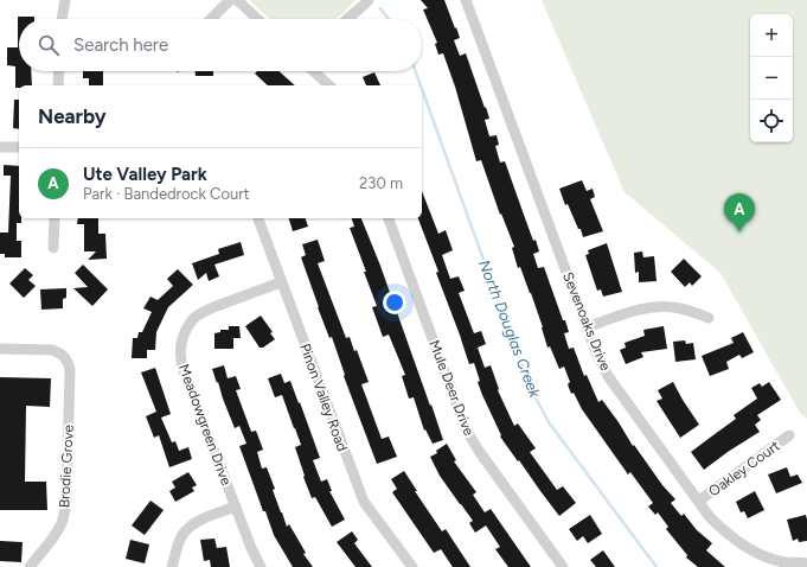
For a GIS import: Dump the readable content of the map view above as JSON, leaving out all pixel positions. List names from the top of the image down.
{
  "streets": {
    "street": [
      "Sevenoaks Drive",
      "Mule Deer Drive",
      "Pinon Valley Road",
      "Meadowgreen Drive",
      "Brodie Grove",
      "Oakley Court"
    ]
  },
  "crossings": [
    ["Sevenoaks Drive", "Oakley Court"],
    ["Pinon Valley Road", "Meadowgreen Drive"]
  ],
  "water": ["North Douglas Creek"],
  "page": {
    "map_buttons": ["+", "−"],
    "search": "Search here",
    "heading": "Nearby",
    "list": [
      {
        "mark": "A",
        "name": "Ute Valley Park",
        "note": "Park · Bandedrock Court",
        "value": "230 m"
      }
    ],
    "pins": "A"
  }
}
